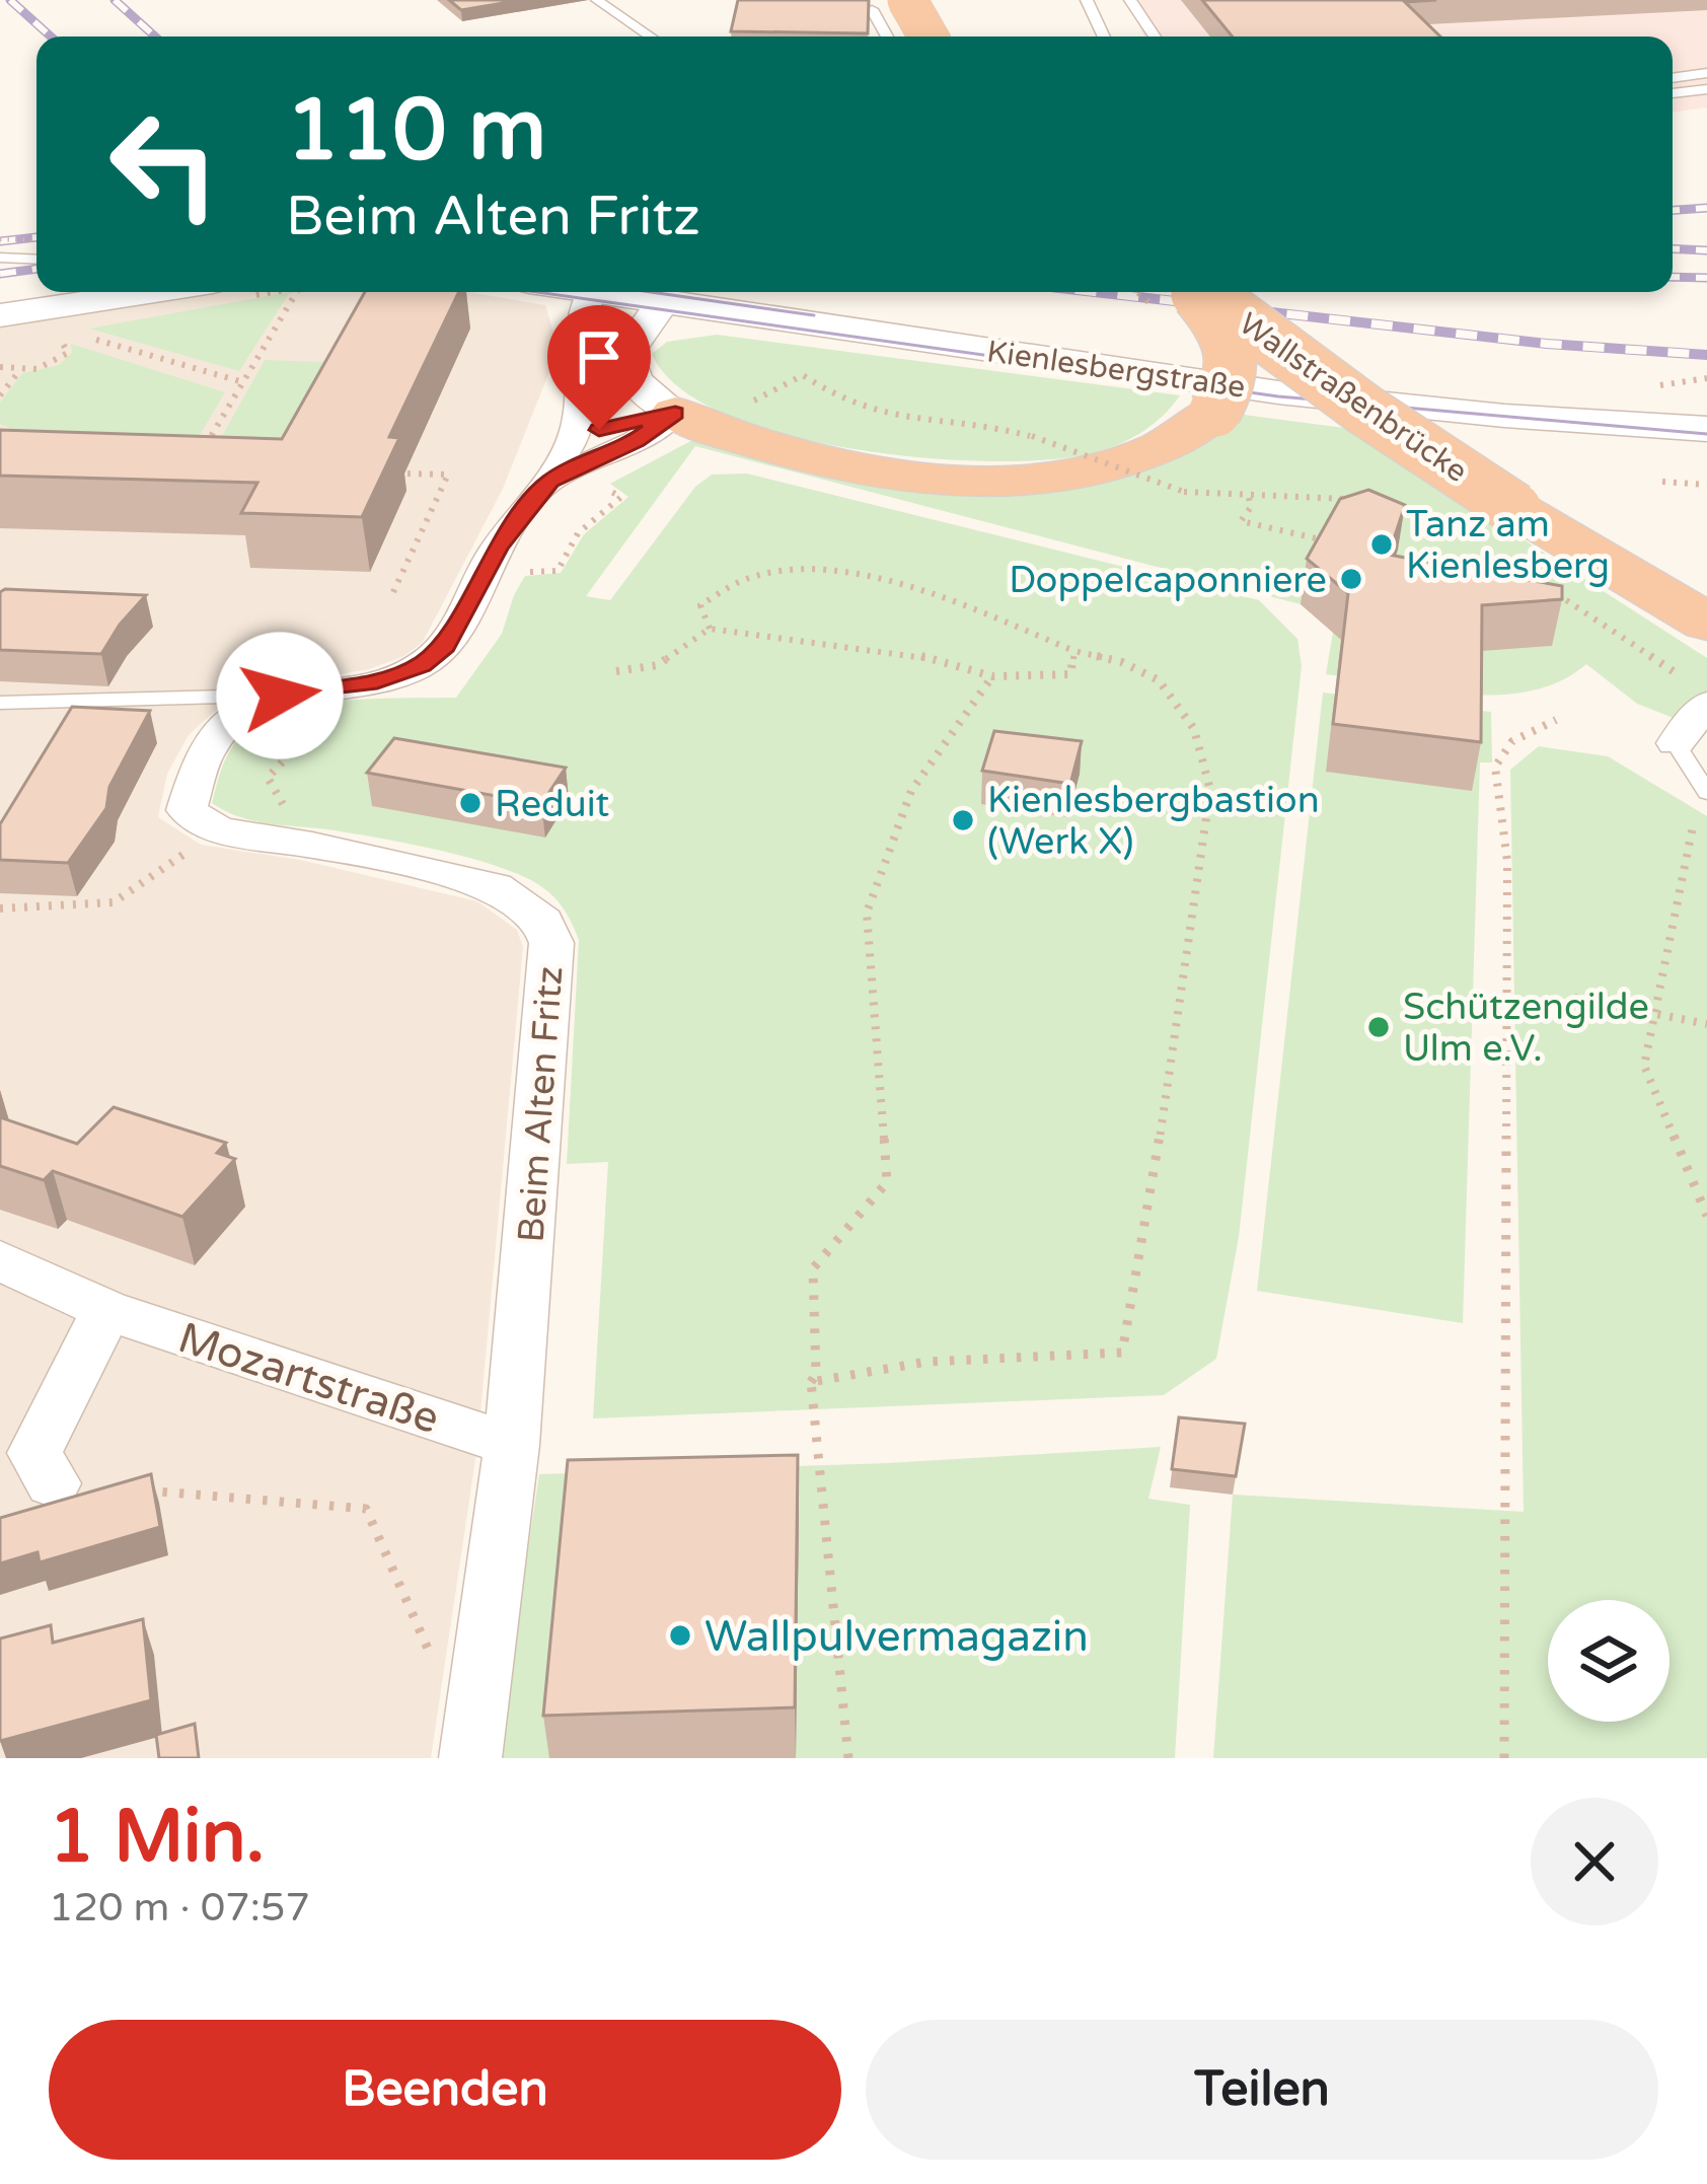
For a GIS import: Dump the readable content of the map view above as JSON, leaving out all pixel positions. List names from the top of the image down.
{
  "streets": {
    "highway": ["Wallstraßenbrücke"],
    "street": ["Kienlesbergstraße", "Beim Alten Fritz", "Mozartstraße"]
  },
  "crossings": [
    ["Beim Alten Fritz", "Mozartstraße"]
  ],
  "places": [
    "Tanz am Kienlesberg",
    "Doppelcaponniere",
    "Reduit",
    "Kienlesbergbastion (Werk X)",
    "Schützengilde Ulm e.V.",
    "Wallpulvermagazin"
  ],
  "page": {
    "turn": ["110 m", "Beim Alten Fritz"],
    "heading": ["1 Min.", "120 m · 07:57"],
    "buttons": ["Beenden", "Teilen"]
  }
}
